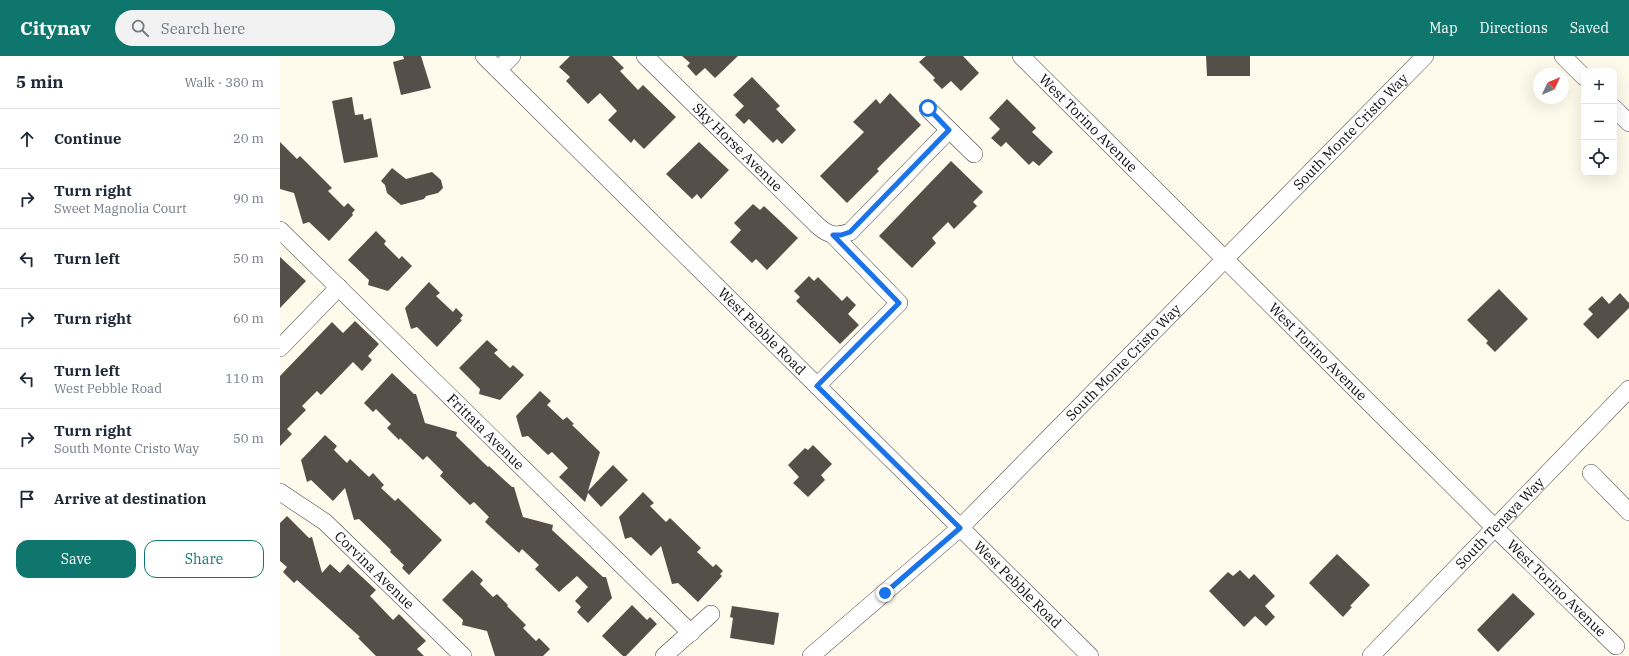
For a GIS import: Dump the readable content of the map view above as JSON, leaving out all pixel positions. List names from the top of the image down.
{
  "streets": {
    "street": [
      "West Torino Avenue",
      "South Monte Cristo Way",
      "Sky Horse Avenue",
      "West Pebble Road",
      "Frittata Avenue",
      "South Tenaya Way",
      "Corvina Avenue"
    ]
  },
  "crossings": [
    ["West Torino Avenue", "South Monte Cristo Way"],
    ["West Torino Avenue", "South Tenaya Way"],
    ["South Monte Cristo Way", "West Pebble Road"],
    ["Sky Horse Avenue", "West Pebble Road"]
  ],
  "north": "top right",
  "page": {
    "header": "Citynav",
    "search": "Search here",
    "nav": ["Map", "Directions", "Saved"],
    "heading": ["5 min", "Walk · 380 m"],
    "map_buttons": ["+", "−"],
    "list": [
      ["Continue", "20 m"],
      ["Turn right", "Sweet Magnolia Court", "90 m"],
      ["Turn left", "50 m"],
      ["Turn right", "60 m"],
      ["Turn left", "West Pebble Road", "110 m"],
      ["Turn right", "South Monte Cristo Way", "50 m"],
      "Arrive at destination"
    ],
    "buttons": ["Save", "Share"]
  }
}
